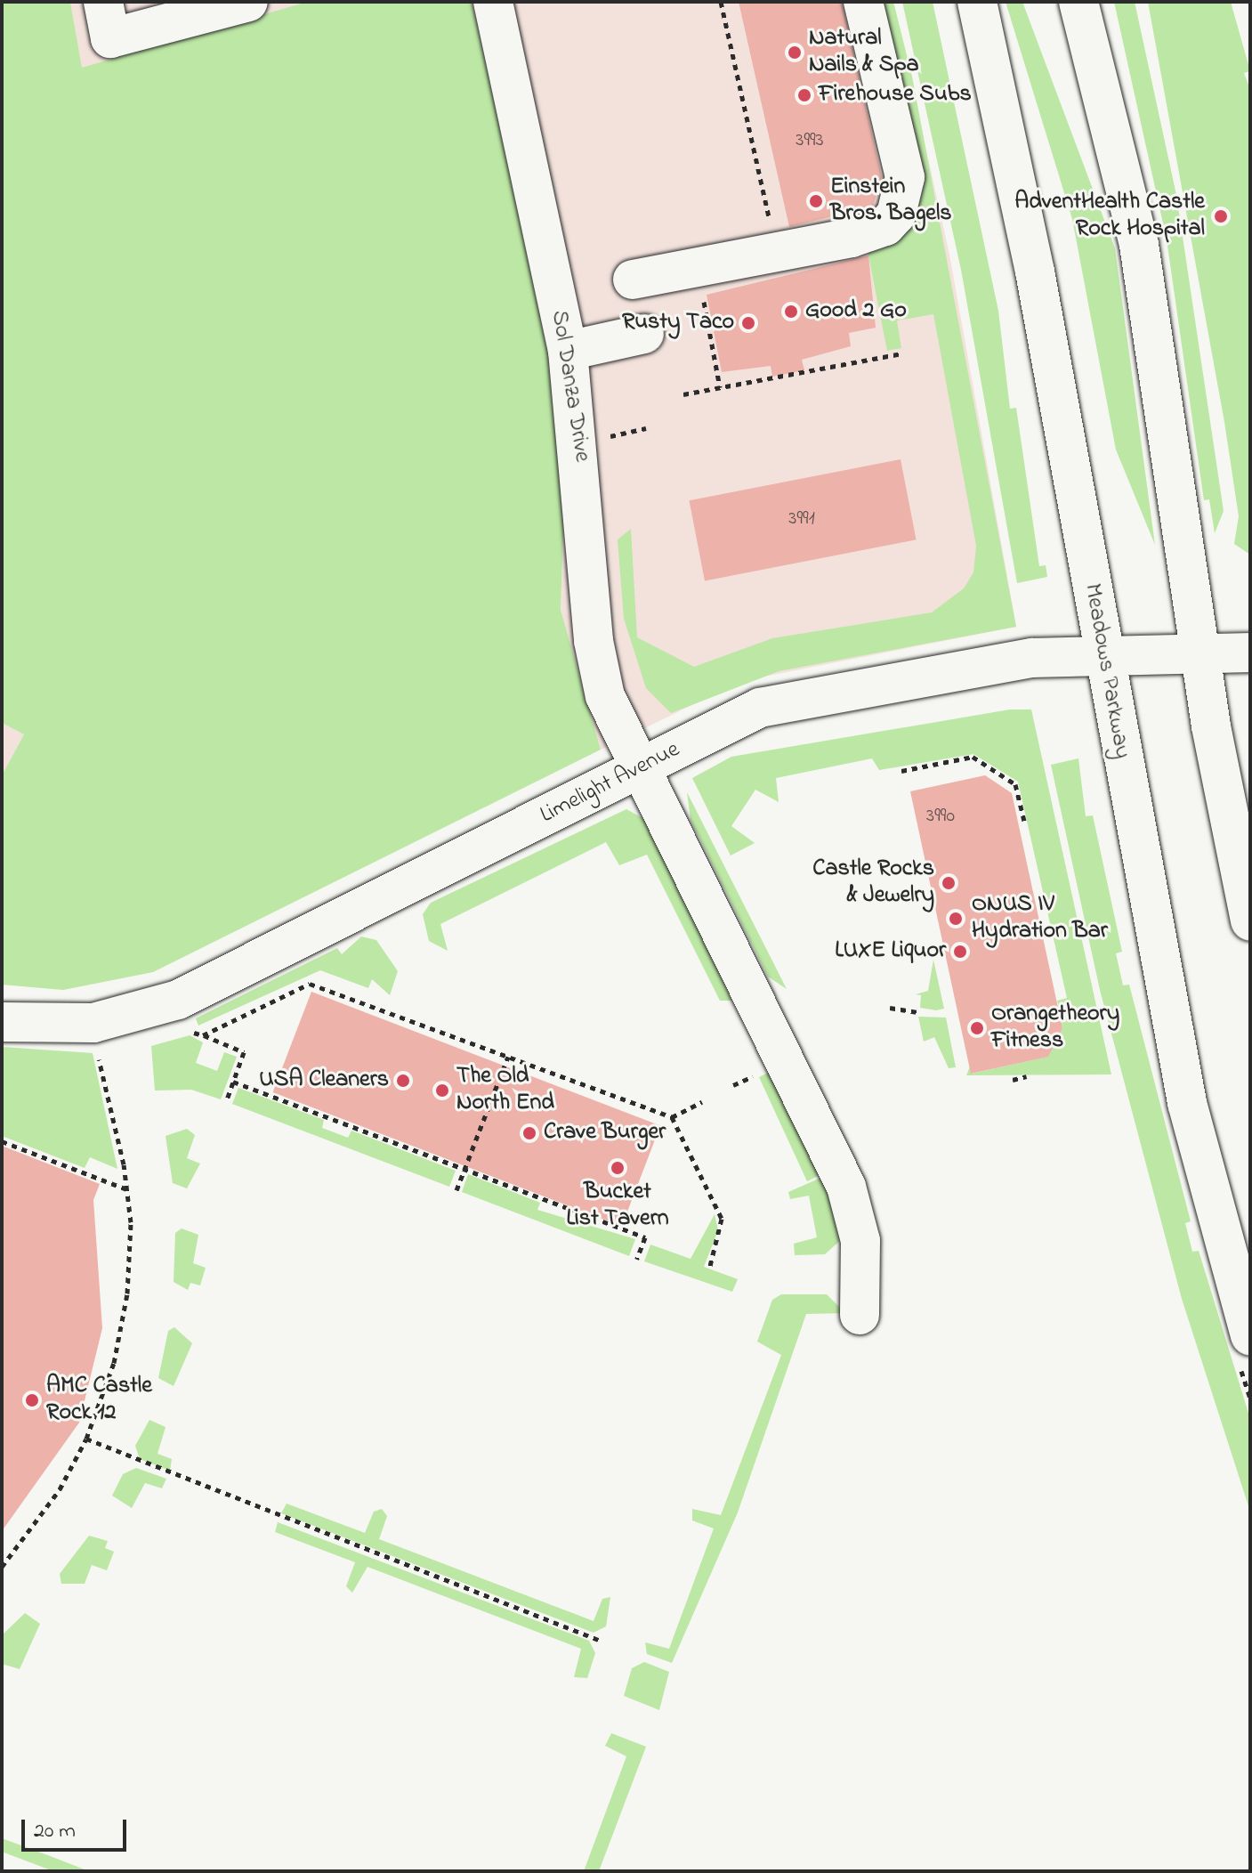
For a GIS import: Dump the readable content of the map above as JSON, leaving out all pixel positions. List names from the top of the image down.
{
  "streets": {
    "main road": ["Sol Danza Drive", "Meadows Parkway", "Limelight Avenue"]
  },
  "crossings": [
    ["Sol Danza Drive", "Limelight Avenue"],
    ["Meadows Parkway", "Limelight Avenue"]
  ],
  "places": [
    "Natural Nails & Spa",
    "Firehouse Subs",
    "Einstein Bros. Bagels",
    "AdventHealth Castle Rock Hospital",
    "Good 2 Go",
    "Rusty Taco",
    "Castle Rocks & Jewelry",
    "ONUS IV Hydration Bar",
    "LUXE Liquor",
    "Orangetheory Fitness",
    "USA Cleaners",
    "The Old North End",
    "Crave Burger",
    "Bucket List Tavern",
    "AMC Castle Rock 12"
  ],
  "house_numbers": ["3993", "3991", "3990"],
  "scale_bar": "20 m"
}
